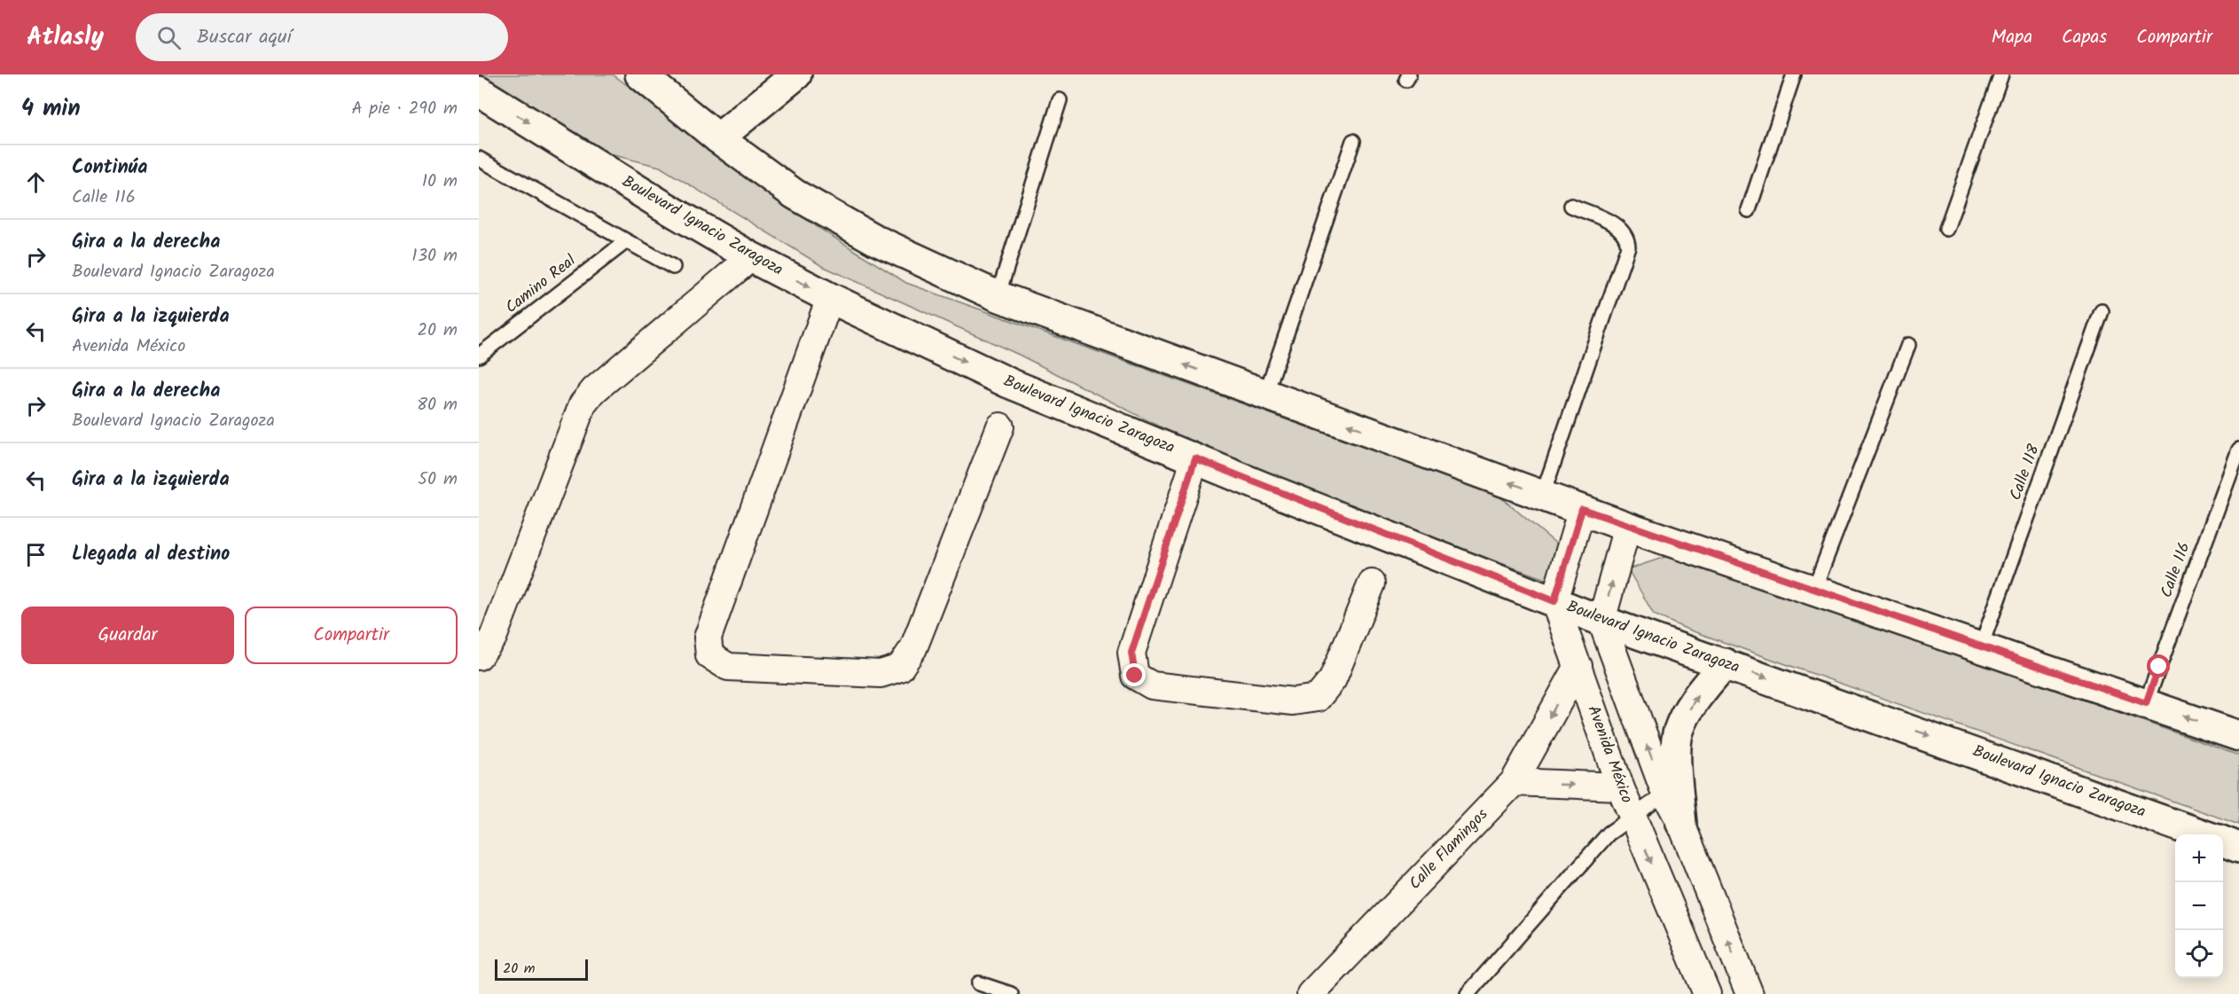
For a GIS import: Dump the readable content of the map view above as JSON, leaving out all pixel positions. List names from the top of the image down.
{
  "streets": {
    "main road": ["Boulevard Ignacio Zaragoza"],
    "street": ["Avenida México", "Calle Flamingos"],
    "lane": ["Camino Real", "Calle 118", "Calle 116"]
  },
  "crossings": [
    ["Boulevard Ignacio Zaragoza", "Avenida México"],
    ["Avenida México", "Calle Flamingos"]
  ],
  "scale_bar": "20 m",
  "page": {
    "header": "Atlasly",
    "search": "Buscar aquí",
    "nav": ["Mapa", "Capas", "Compartir"],
    "heading": ["4 min", "A pie · 290 m"],
    "list": [
      ["Continúa", "Calle 116", "10 m"],
      ["Gira a la derecha", "Boulevard Ignacio Zaragoza", "130 m"],
      ["Gira a la izquierda", "Avenida México", "20 m"],
      ["Gira a la derecha", "Boulevard Ignacio Zaragoza", "80 m"],
      ["Gira a la izquierda", "50 m"],
      "Llegada al destino"
    ],
    "buttons": ["Guardar", "Compartir"],
    "map_buttons": ["+", "−"],
    "scale": "20 m"
  }
}
